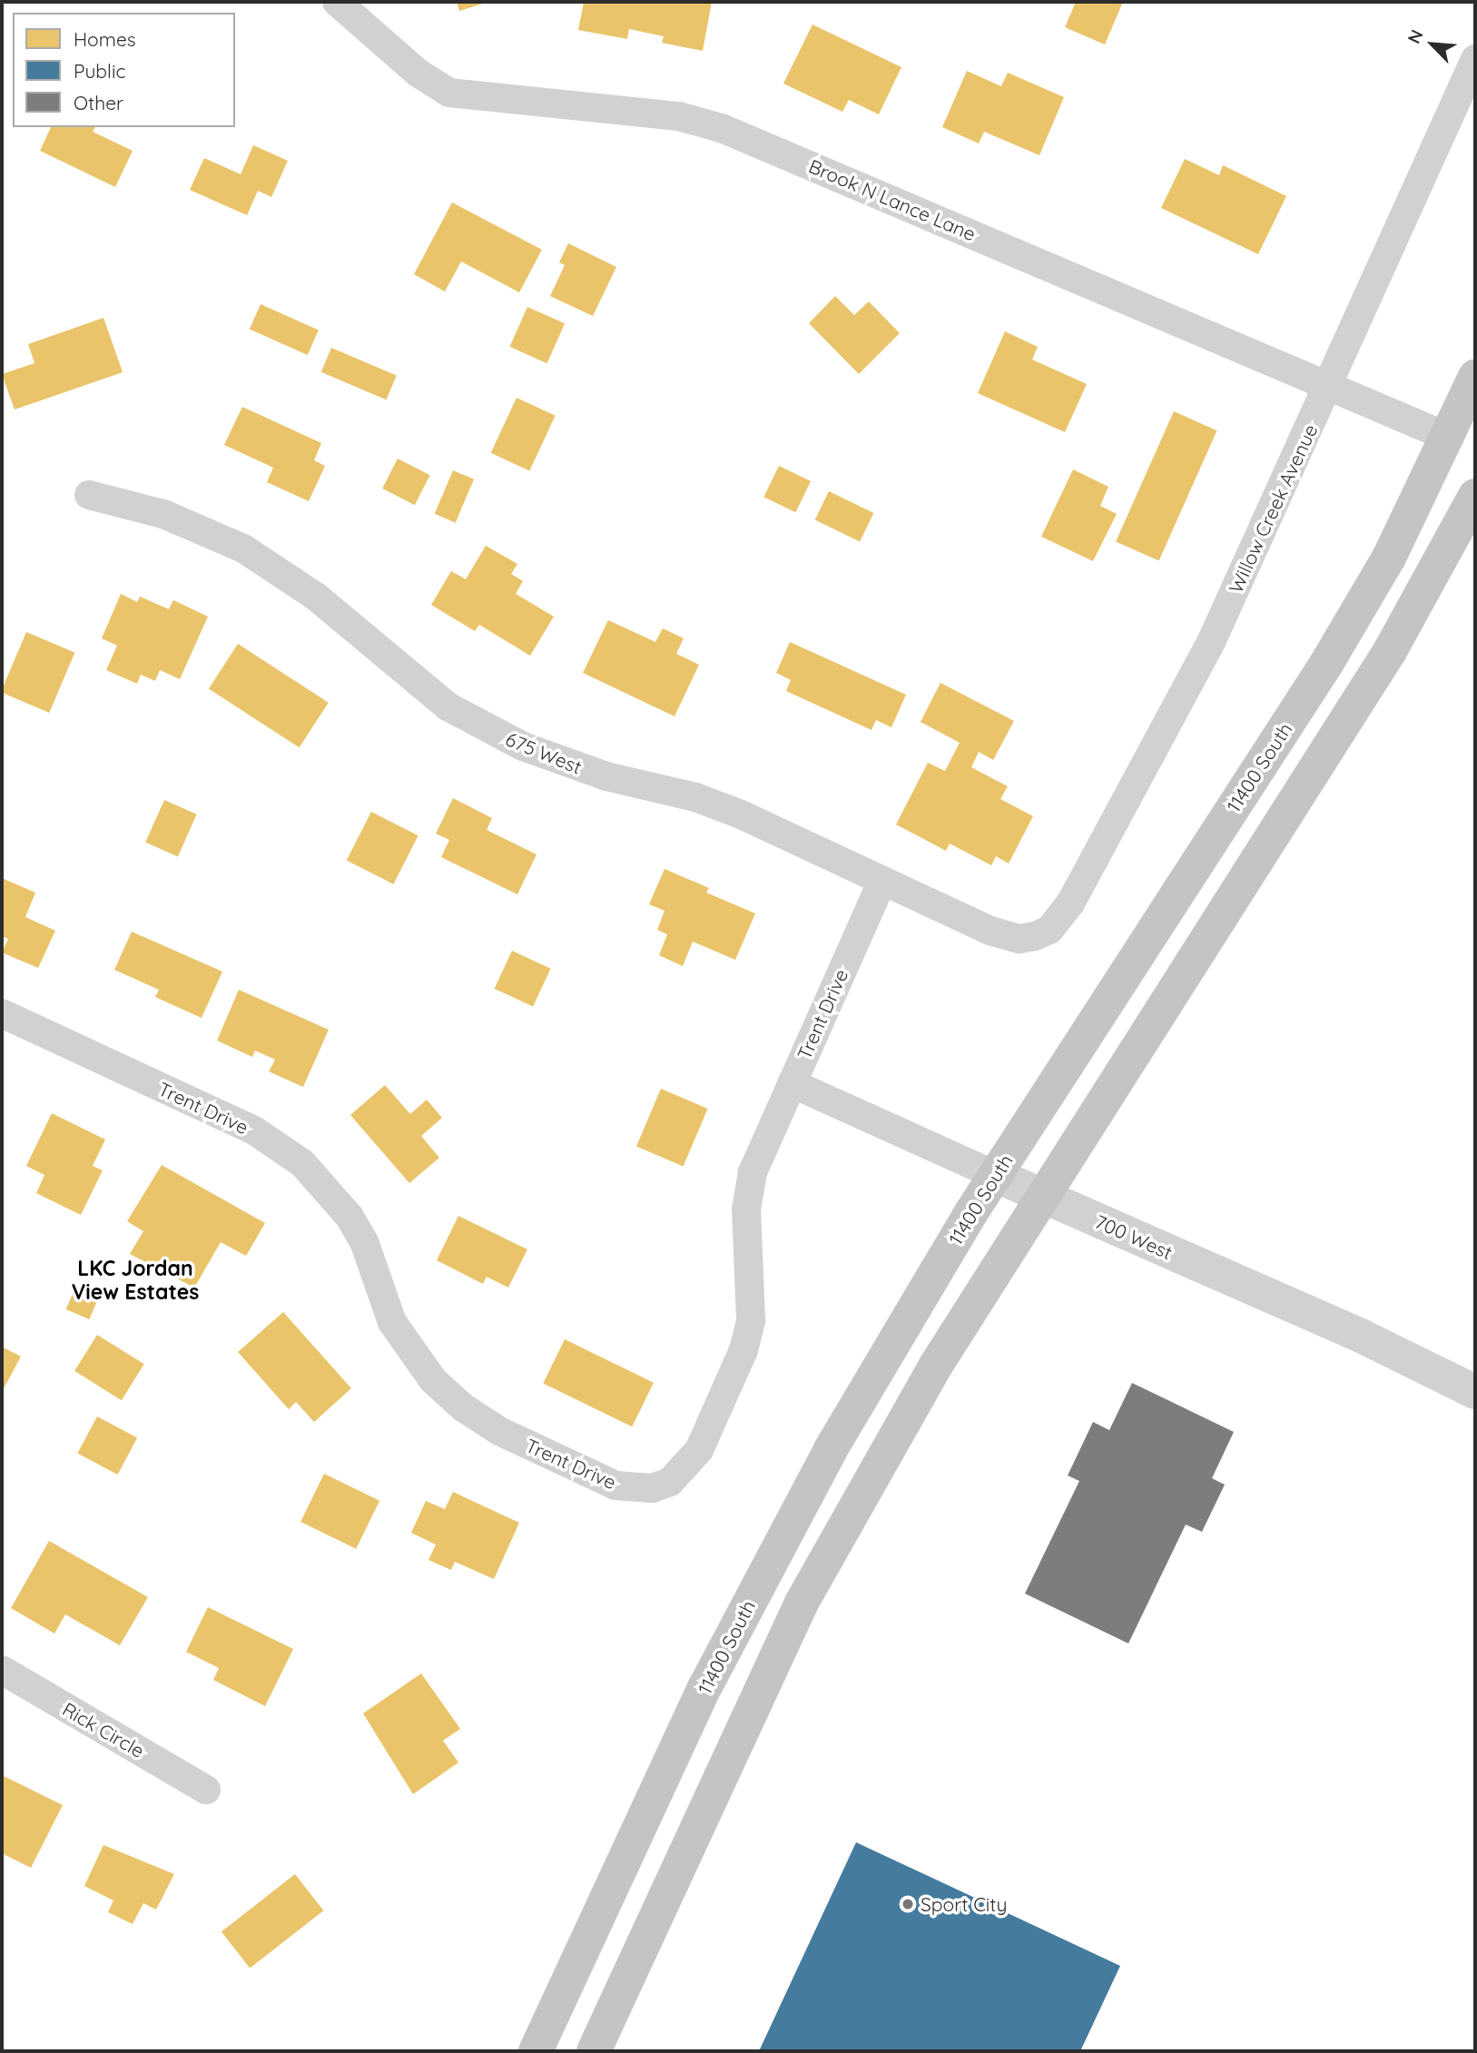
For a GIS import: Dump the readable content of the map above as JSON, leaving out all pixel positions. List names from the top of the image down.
{
  "streets": {
    "main road": ["11400 South"],
    "street": [
      "Brook N Lance Lane",
      "Willow Creek Avenue",
      "675 West",
      "Trent Drive",
      "700 West",
      "Rick Circle"
    ]
  },
  "crossings": [
    ["Brook N Lance Lane", "Willow Creek Avenue"],
    ["Brook N Lance Lane", "11400 South"],
    ["Willow Creek Avenue", "675 West"],
    ["675 West", "Trent Drive"],
    ["11400 South", "700 West"],
    ["Trent Drive", "700 West"]
  ],
  "districts": ["LKC Jordan View Estates"],
  "places": ["Sport City"],
  "legend": ["Homes", "Public", "Other"],
  "north": "top left"
}
